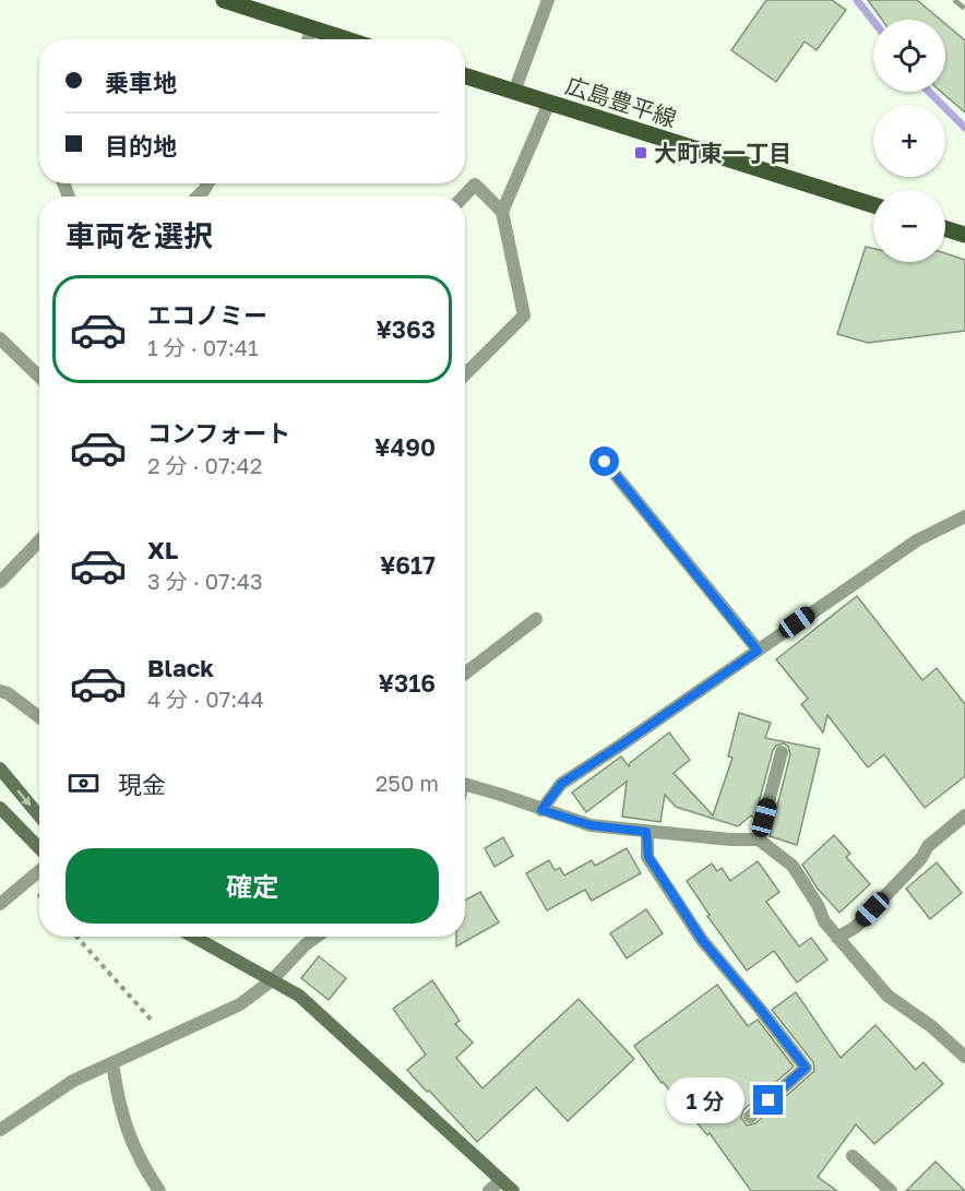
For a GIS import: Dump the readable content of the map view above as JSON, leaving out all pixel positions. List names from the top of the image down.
{
  "streets": {
    "main road": ["広島豊平線"]
  },
  "places": {
    "transit": ["大町東一丁目"]
  },
  "page": {
    "map_buttons": ["+", "−"],
    "banner": ["乗車地", "目的地"],
    "heading": "車両を選択",
    "list": [
      {
        "name": "エコノミー",
        "note": "1 分 · 07:41",
        "value": "¥363"
      },
      {
        "name": "コンフォート",
        "note": "2 分 · 07:42",
        "value": "¥490"
      },
      {
        "name": "XL",
        "note": "3 分 · 07:43",
        "value": "¥617"
      },
      {
        "name": "Black",
        "note": "4 分 · 07:44",
        "value": "¥316"
      }
    ],
    "pay": ["現金", "250 m"],
    "buttons": "確定",
    "bubble": "1 分"
  }
}
